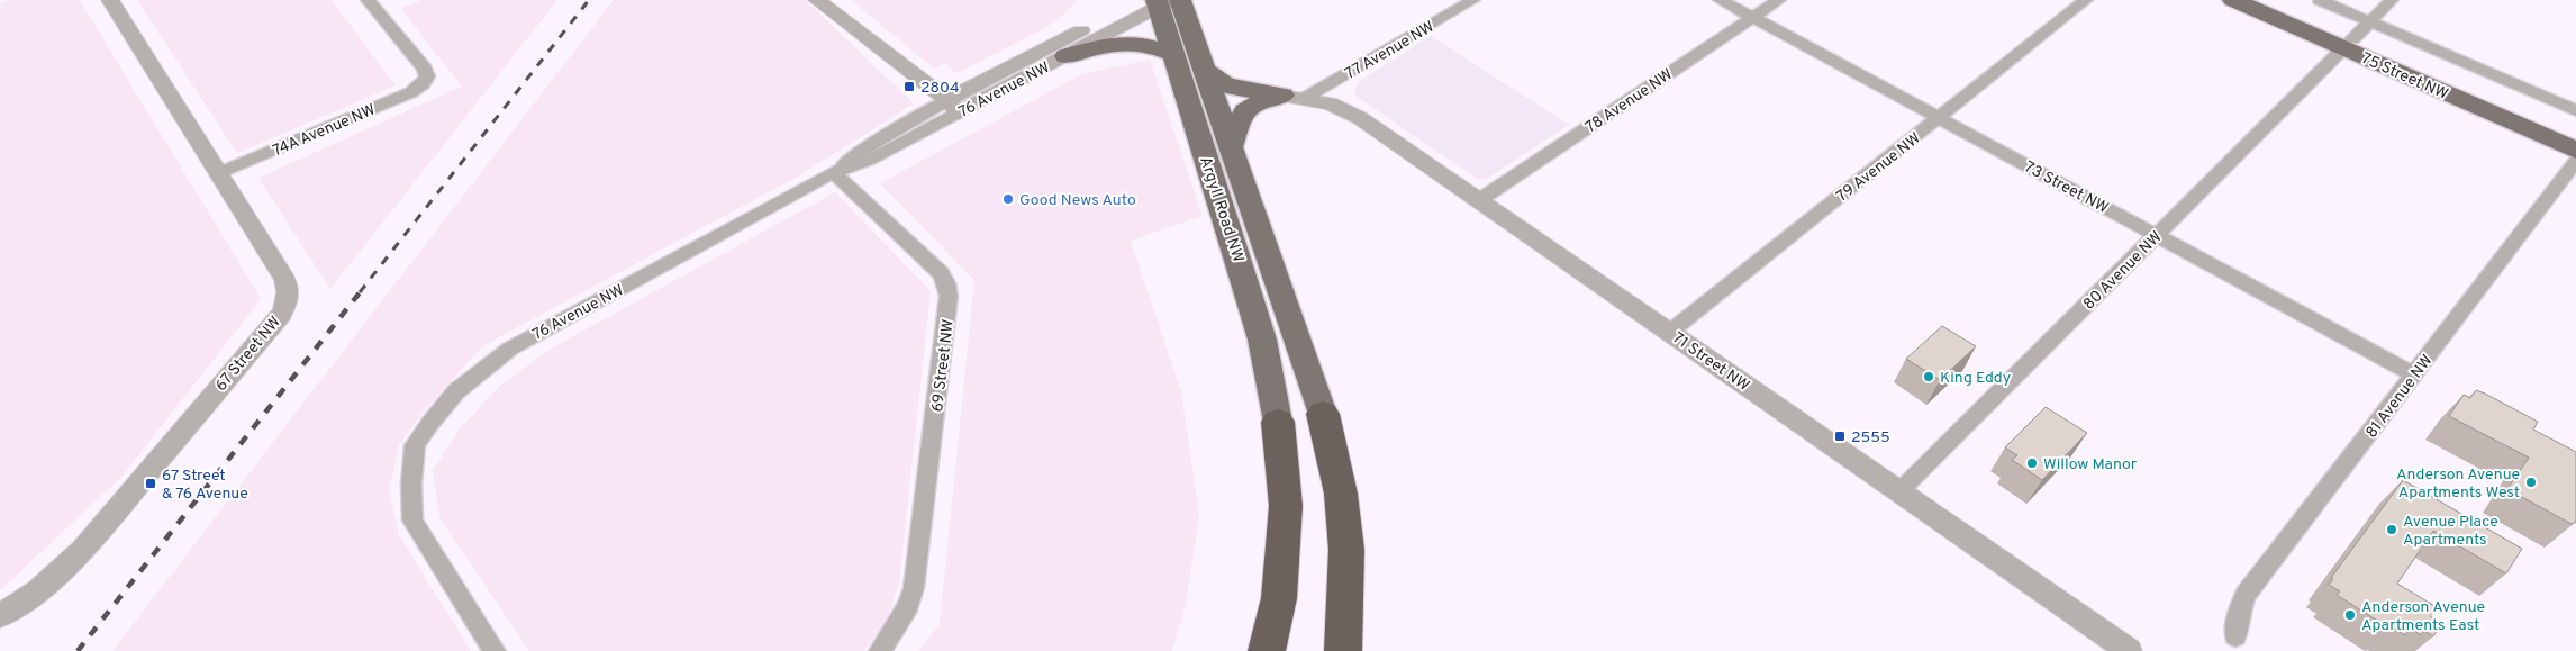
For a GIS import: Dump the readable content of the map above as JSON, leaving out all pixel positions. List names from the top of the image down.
{
  "streets": {
    "main road": ["75 Street NW", "Argyll Road NW"],
    "street": [
      "77 Avenue NW",
      "76 Avenue NW",
      "78 Avenue NW",
      "74A Avenue NW",
      "79 Avenue NW",
      "73 Street NW",
      "80 Avenue NW",
      "67 Street NW",
      "71 Street NW",
      "69 Street NW",
      "81 Avenue NW"
    ]
  },
  "crossings": [
    ["77 Avenue NW", "71 Street NW"],
    ["75 Street NW", "80 Avenue NW"],
    ["76 Avenue NW", "Argyll Road NW"],
    ["76 Avenue NW", "69 Street NW"],
    ["78 Avenue NW", "73 Street NW"],
    ["78 Avenue NW", "71 Street NW"],
    ["74A Avenue NW", "67 Street NW"],
    ["79 Avenue NW", "73 Street NW"],
    ["79 Avenue NW", "71 Street NW"],
    ["73 Street NW", "80 Avenue NW"],
    ["73 Street NW", "81 Avenue NW"],
    ["80 Avenue NW", "71 Street NW"]
  ],
  "places": {
    "transit": ["2804", "2555", "67 Street & 76 Avenue"],
    "other": [
      "Good News Auto",
      "King Eddy",
      "Willow Manor",
      "Anderson Avenue Apartments West",
      "Avenue Place Apartments",
      "Anderson Avenue Apartments East"
    ]
  }
}
